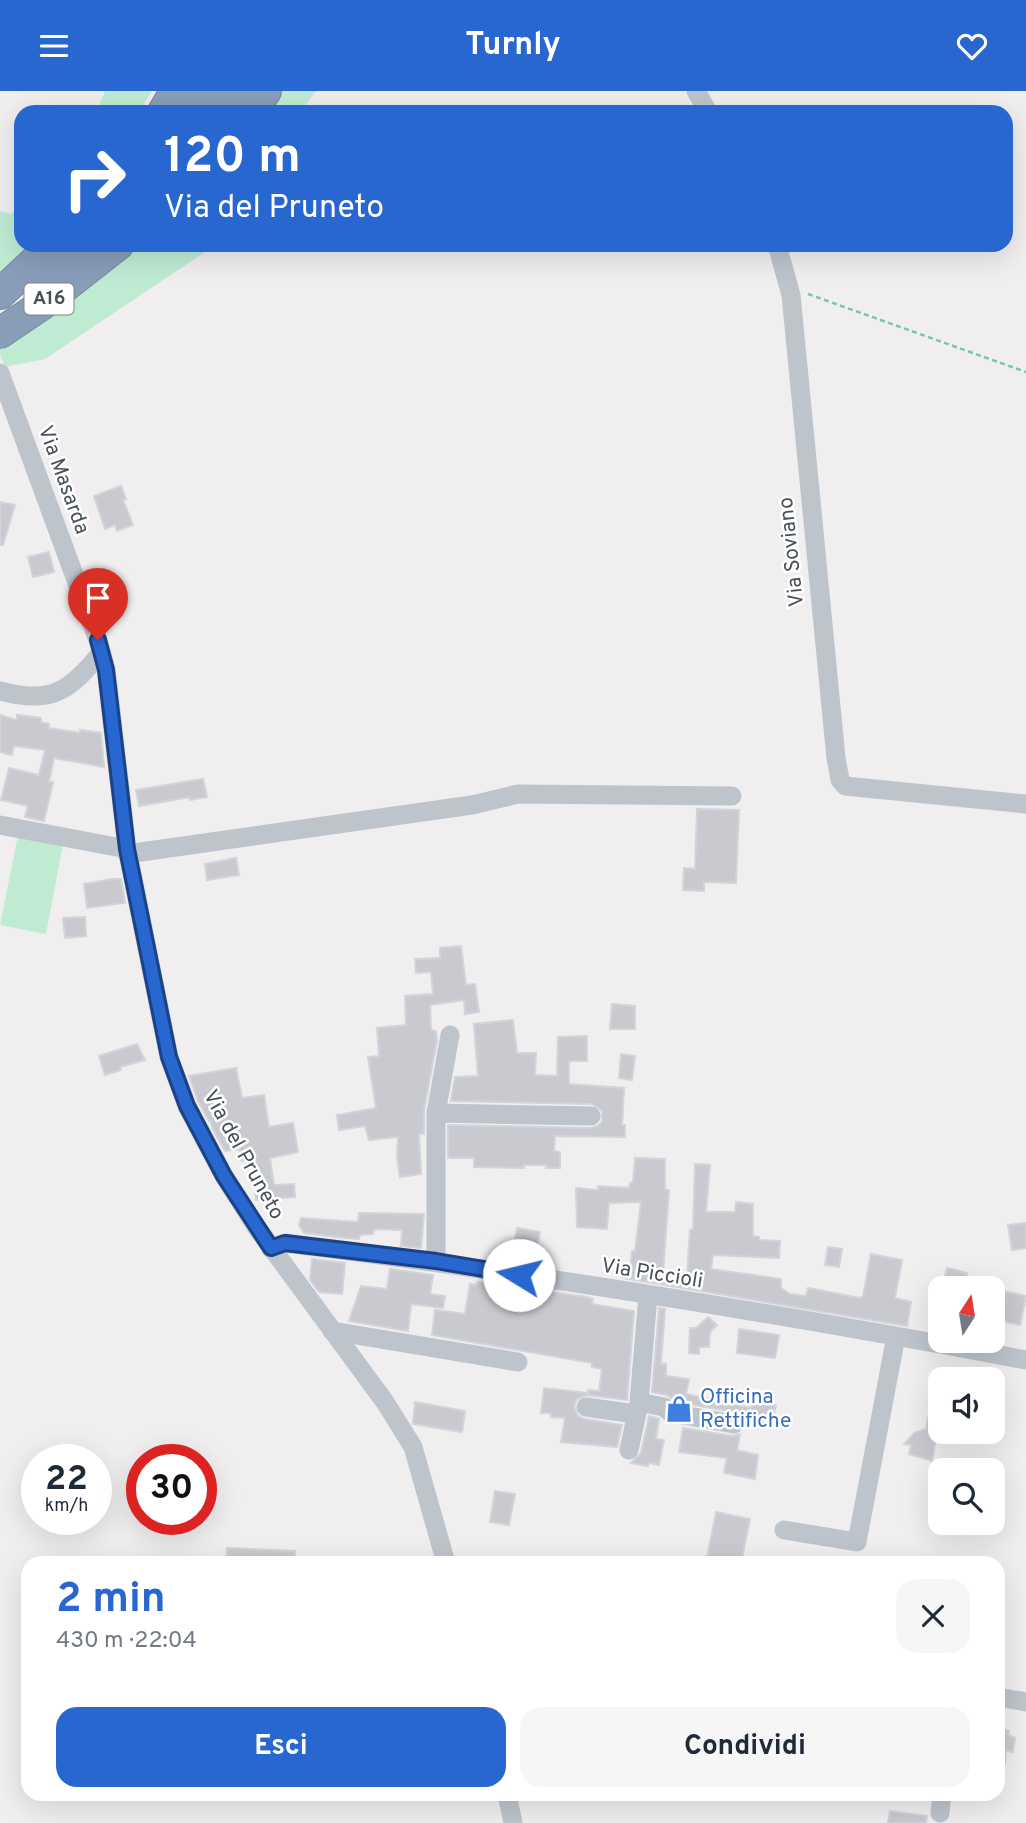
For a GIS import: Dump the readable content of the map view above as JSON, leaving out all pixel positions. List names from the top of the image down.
{
  "streets": {
    "highway": ["A16"],
    "street": [
      "Via Masarda",
      "Via Soviano",
      "Via del Pruneto",
      "Via Piccioli"
    ]
  },
  "crossings": [
    ["Via Masarda", "Via del Pruneto"],
    ["Via del Pruneto", "Via Piccioli"]
  ],
  "places": {
    "shop": ["Officina Rettifiche"]
  },
  "north": "top",
  "page": {
    "header": "Turnly",
    "turn": ["120 m", "Via del Pruneto"],
    "speed": "22 km/h",
    "limit": "30",
    "heading": ["2 min", "430 m · 22:04"],
    "buttons": ["Esci", "Condividi"]
  }
}
